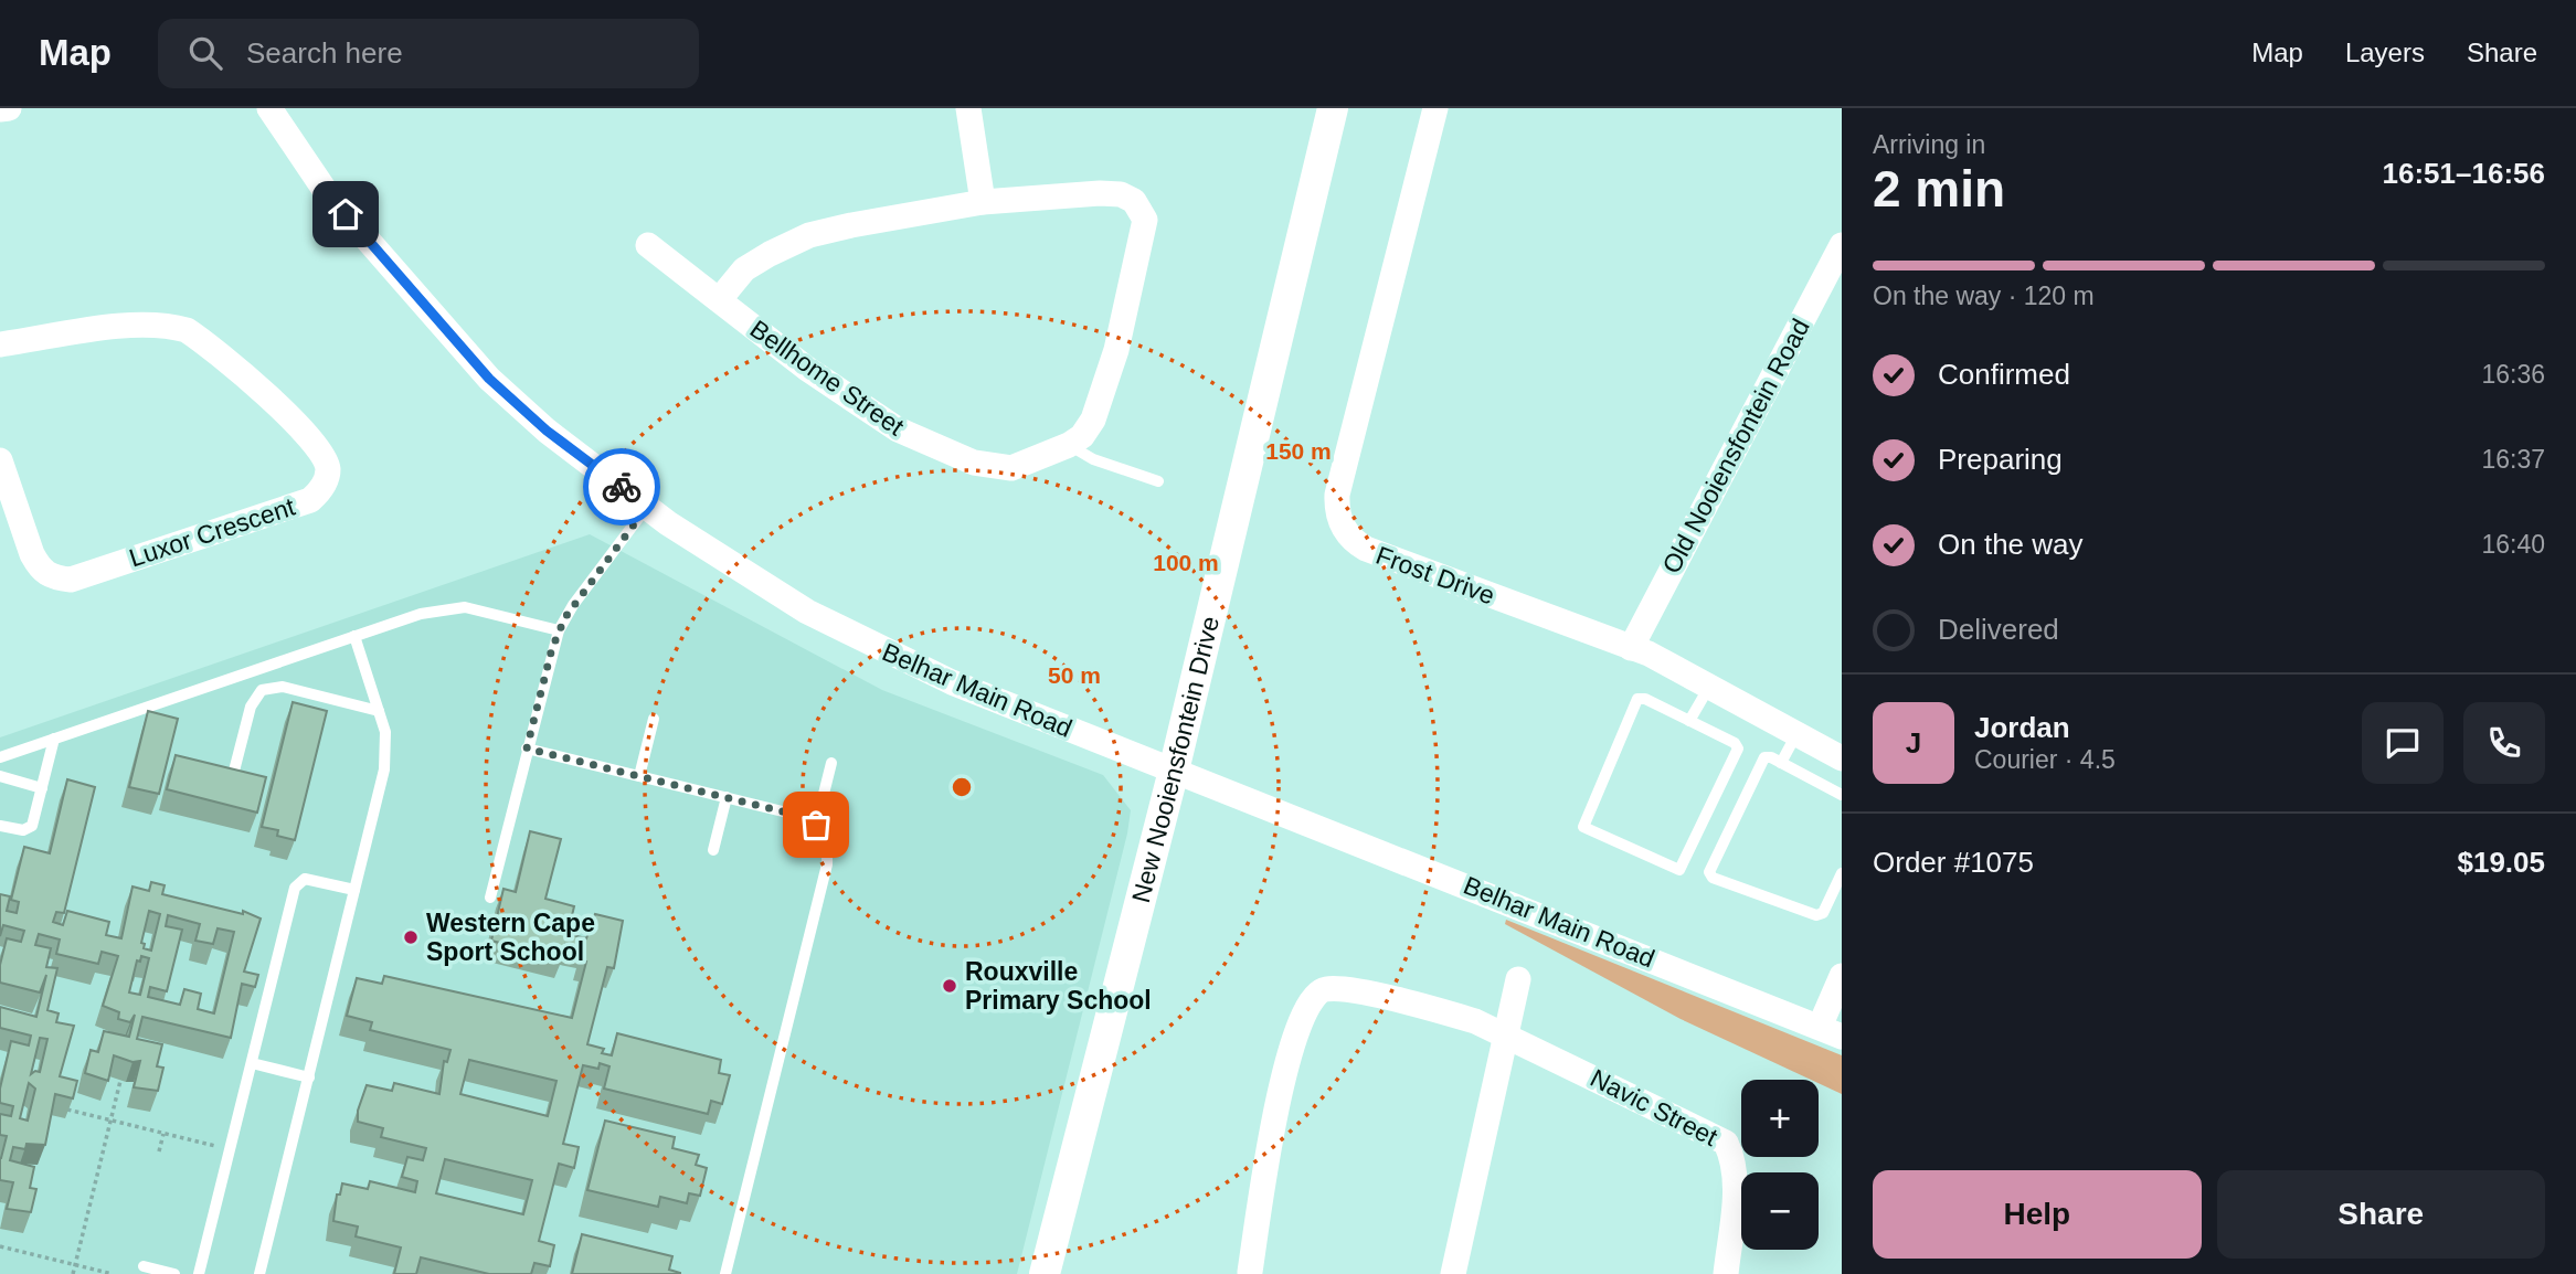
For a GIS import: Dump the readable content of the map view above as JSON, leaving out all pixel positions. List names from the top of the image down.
{
  "streets": {
    "street": [
      "Bellhome Street",
      "Old Nooiensfontein Road",
      "Luxor Crescent",
      "Frost Drive",
      "Belhar Main Road",
      "New Nooiensfontein Drive",
      "Navic Street"
    ]
  },
  "crossings": [
    ["Old Nooiensfontein Road", "Frost Drive"],
    ["Belhar Main Road", "New Nooiensfontein Drive"]
  ],
  "places": ["Western Cape Sport School", "Rouxville Primary School"],
  "page": {
    "header": "Map",
    "search": "Search here",
    "nav": ["Map", "Layers", "Share"],
    "heading": ["2 min", "Arriving in", "16:51–16:56"],
    "panel": [
      "Jordan",
      "Courier · 4.5",
      "Order #1075",
      "$19.05"
    ],
    "bar": "On the way · 120 m",
    "list": [
      ["Confirmed", "16:36"],
      ["Preparing", "16:37"],
      ["On the way", "16:40"],
      "Delivered"
    ],
    "round": "J",
    "map_buttons": ["+", "−"],
    "buttons": ["Help", "Share"]
  },
  "rings": ["150 m", "100 m", "50 m"]
}
